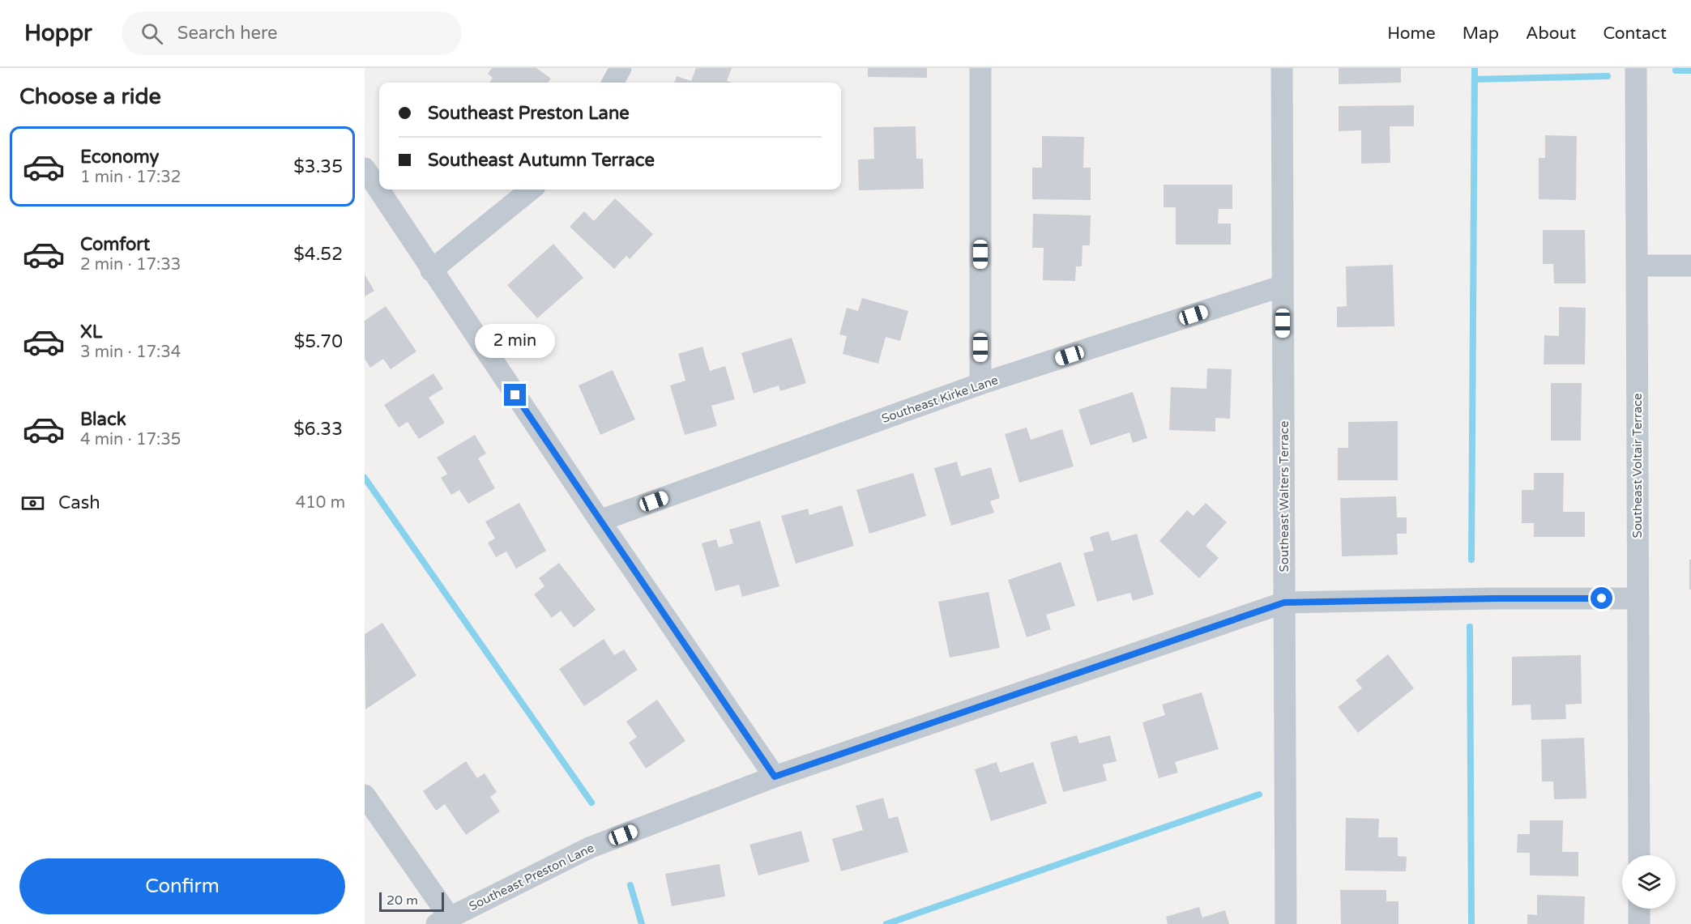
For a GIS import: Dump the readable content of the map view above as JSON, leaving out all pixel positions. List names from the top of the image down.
{
  "streets": {
    "street": [
      "Southeast Kirke Lane",
      "Southeast Voltair Terrace",
      "Southeast Walters Terrace",
      "Southeast Preston Lane"
    ]
  },
  "crossings": [
    ["Southeast Kirke Lane", "Southeast Walters Terrace"],
    ["Southeast Voltair Terrace", "Southeast Preston Lane"],
    ["Southeast Walters Terrace", "Southeast Preston Lane"]
  ],
  "scale_bar": "20 m",
  "page": {
    "header": "Hoppr",
    "search": "Search here",
    "nav": [
      "Home",
      "Map",
      "About",
      "Contact"
    ],
    "heading": "Choose a ride",
    "banner": ["Southeast Preston Lane", "Southeast Autumn Terrace"],
    "list": [
      {
        "name": "Economy",
        "note": "1 min · 17:32",
        "value": "$3.35"
      },
      {
        "name": "Comfort",
        "note": "2 min · 17:33",
        "value": "$4.52"
      },
      {
        "name": "XL",
        "note": "3 min · 17:34",
        "value": "$5.70"
      },
      {
        "name": "Black",
        "note": "4 min · 17:35",
        "value": "$6.33"
      }
    ],
    "bubble": "2 min",
    "pay": ["Cash", "410 m"],
    "buttons": "Confirm",
    "scale": "20 m"
  }
}
